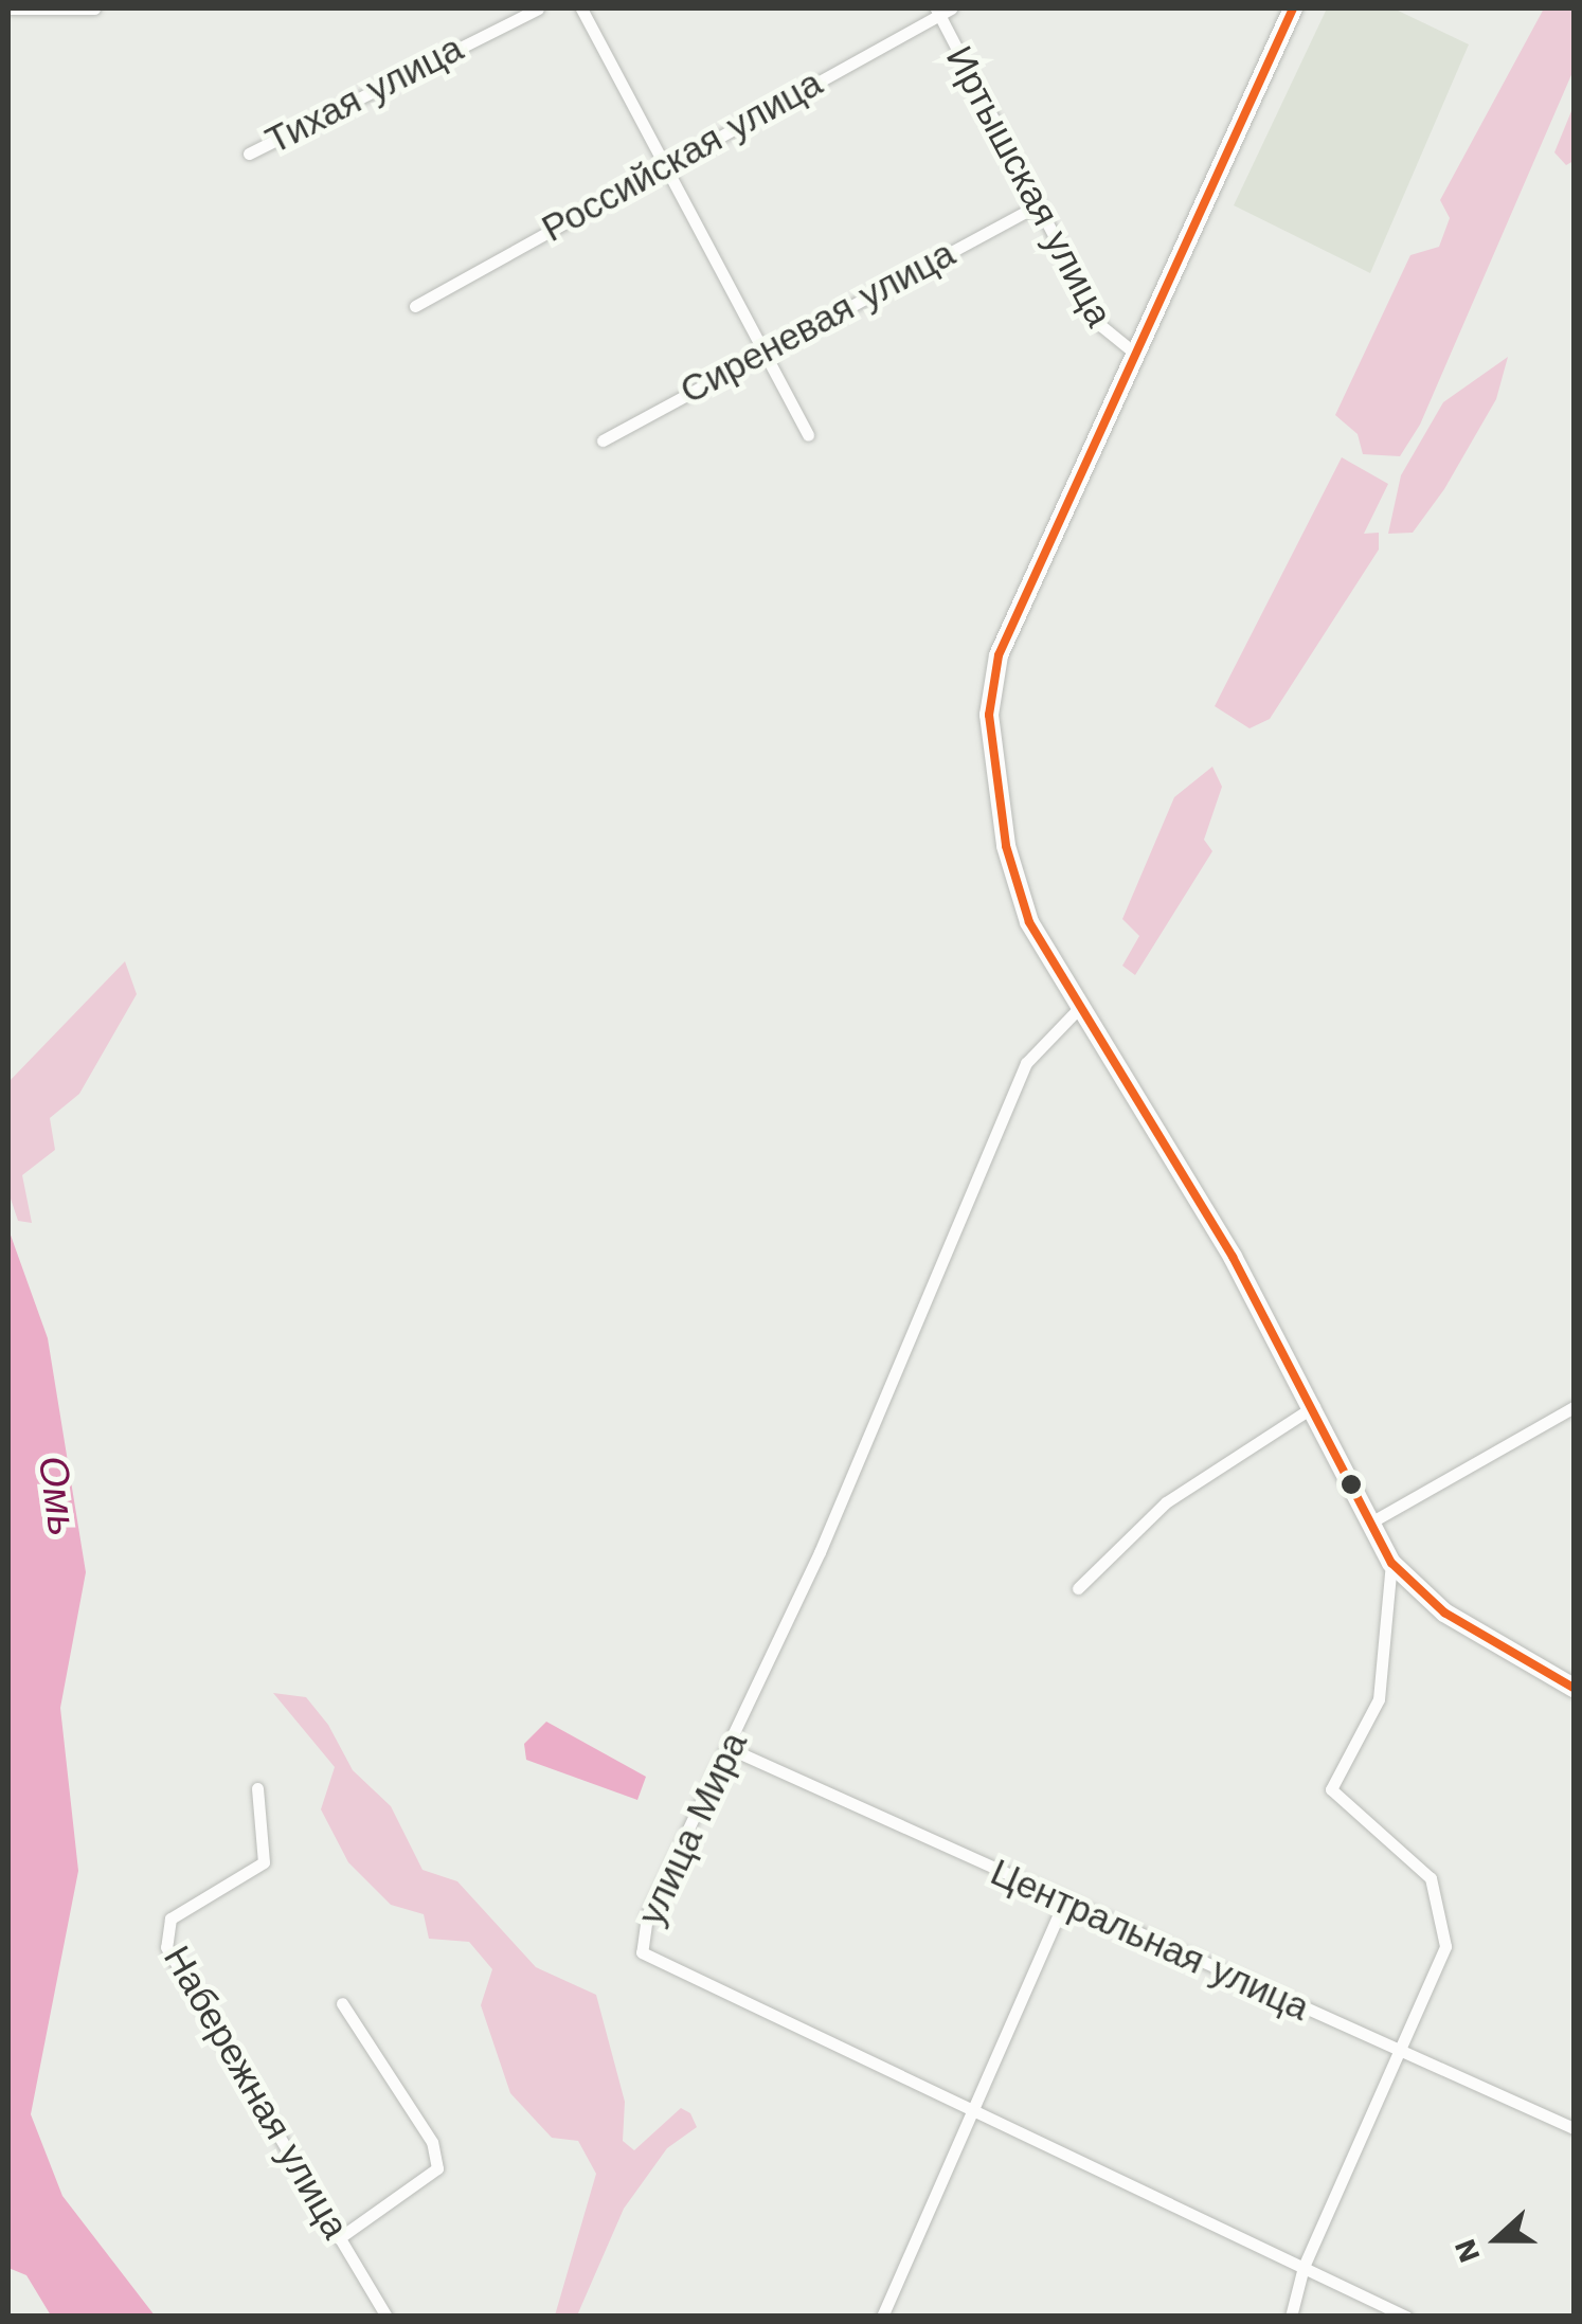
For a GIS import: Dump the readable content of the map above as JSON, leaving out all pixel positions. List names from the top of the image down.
{
  "streets": {
    "street": [
      "Тихая улица",
      "Российская улица",
      "Иртышская улица",
      "Сиреневая улица",
      "улица Мира",
      "Центральная улица",
      "Набережная улица"
    ]
  },
  "crossings": [
    ["Российская улица", "Иртышская улица"],
    ["Иртышская улица", "Сиреневая улица"],
    ["улица Мира", "Центральная улица"]
  ],
  "water": ["Омь"],
  "north": "left"
}
